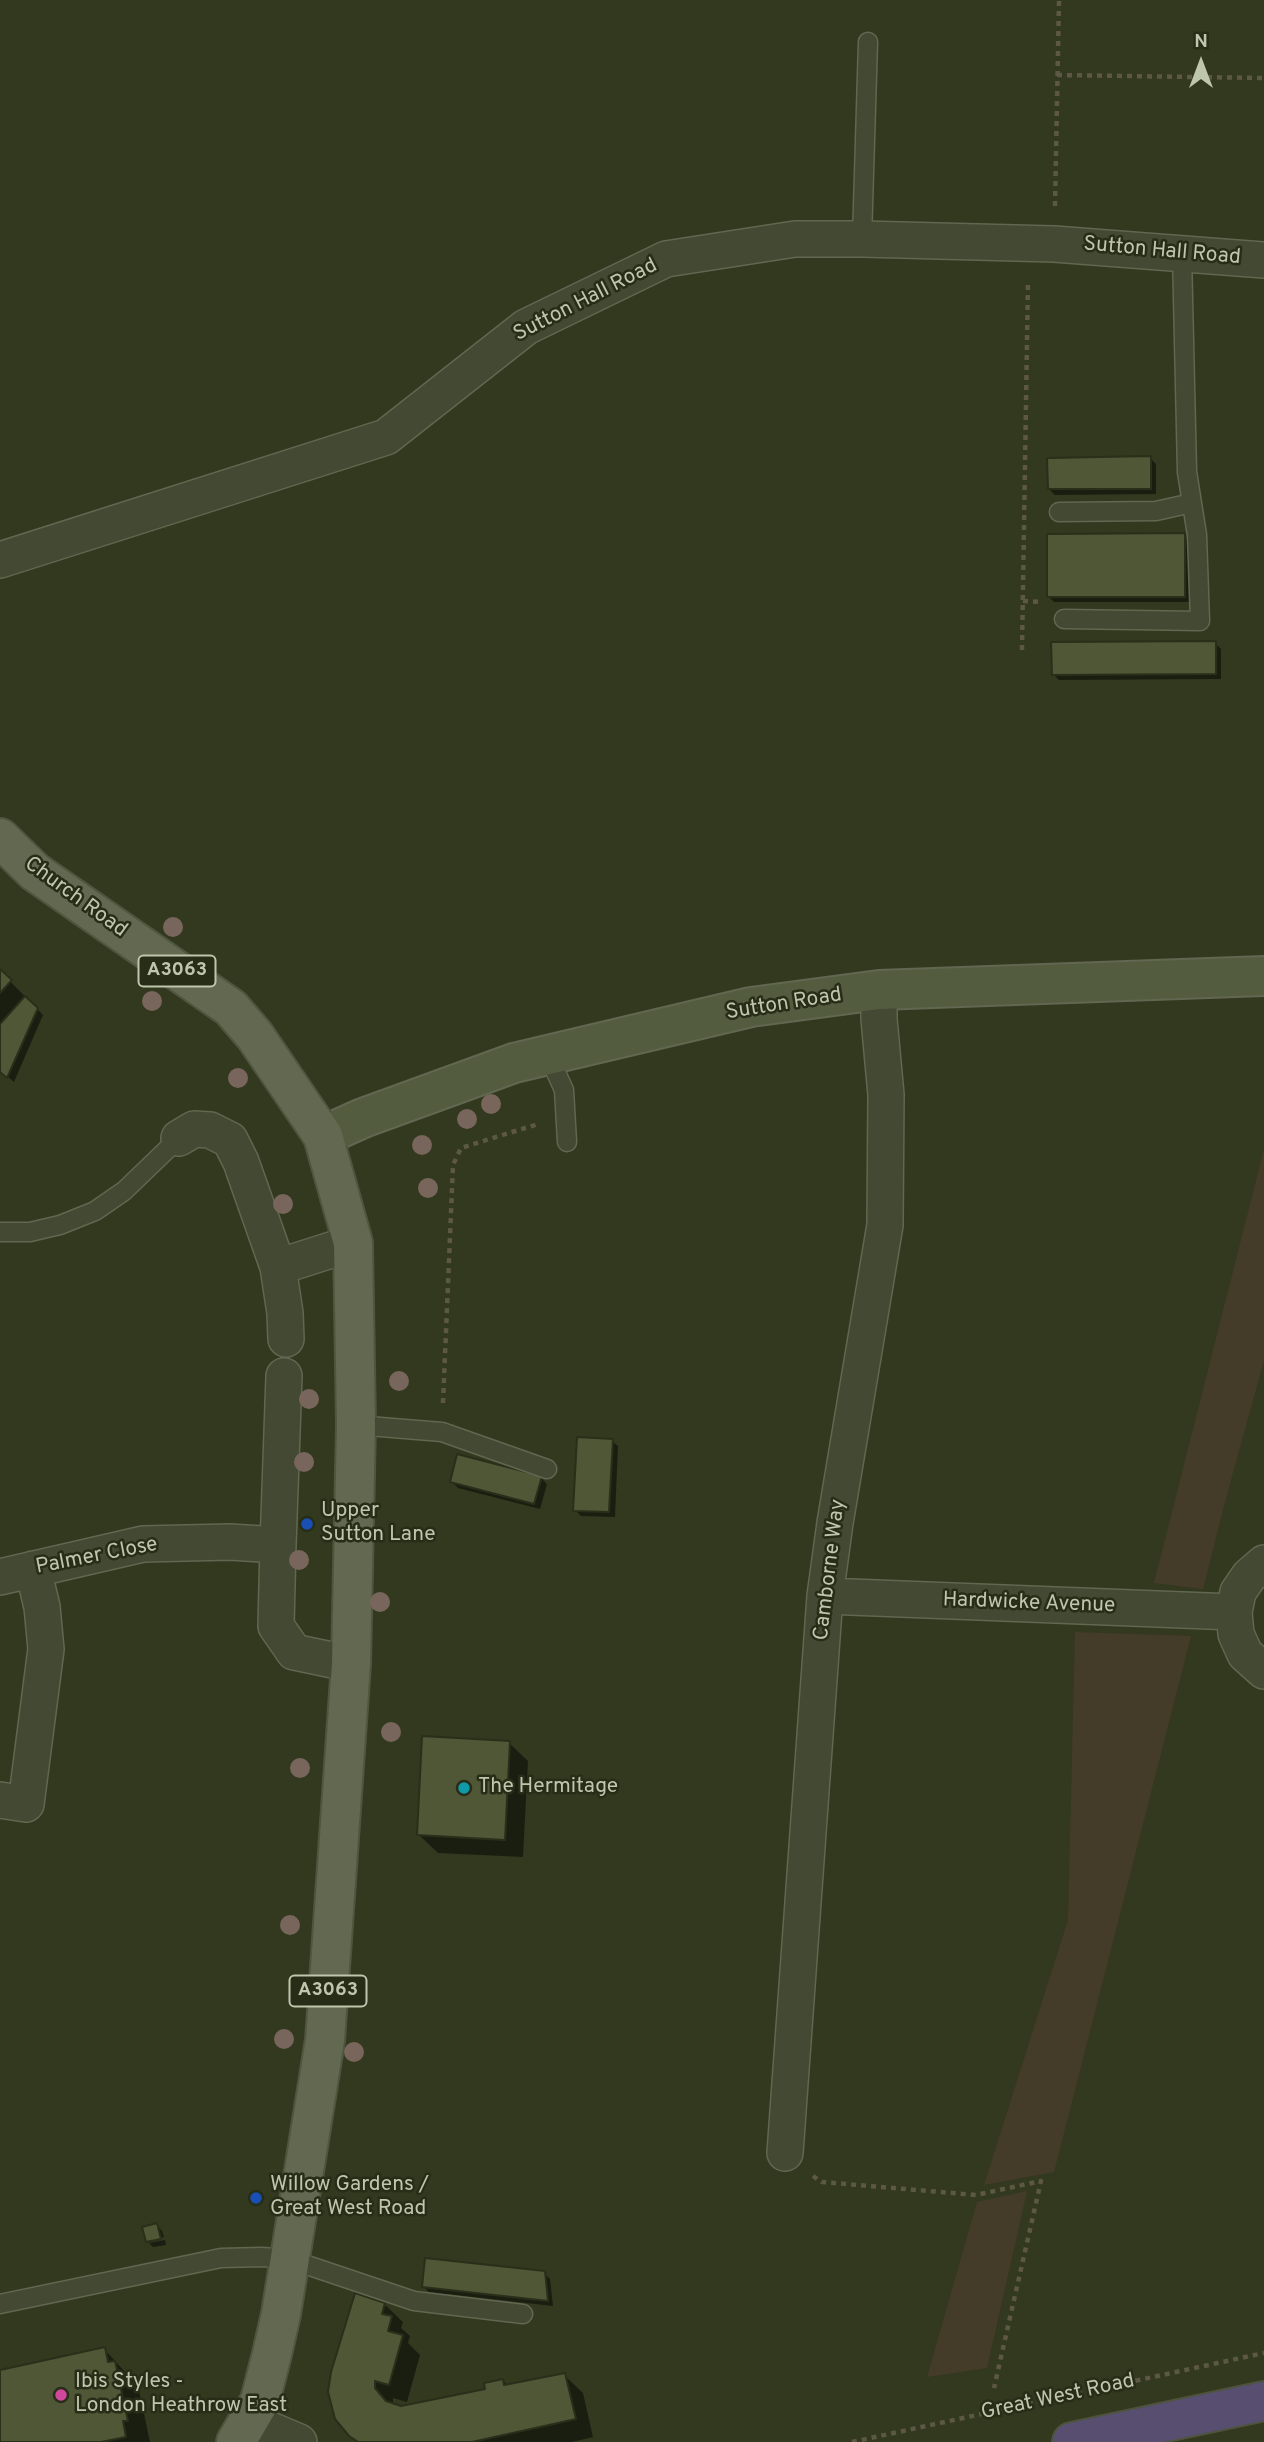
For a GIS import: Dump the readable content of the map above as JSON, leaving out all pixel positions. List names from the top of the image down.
{
  "streets": {
    "main road": ["Church Road", "A3063"],
    "street": [
      "Sutton Hall Road",
      "Sutton Road",
      "Palmer Close",
      "Camborne Way",
      "Hardwicke Avenue"
    ],
    "path": ["Great West Road"]
  },
  "crossings": [
    ["Church Road", "A3063"],
    ["Church Road", "Sutton Road"],
    ["A3063", "Sutton Road"],
    ["Sutton Road", "Camborne Way"],
    ["Camborne Way", "Hardwicke Avenue"]
  ],
  "places": [
    "Upper Sutton Lane",
    "The Hermitage",
    "Willow Gardens / Great West Road",
    "Ibis Styles - London Heathrow East"
  ],
  "north": "top"
}
